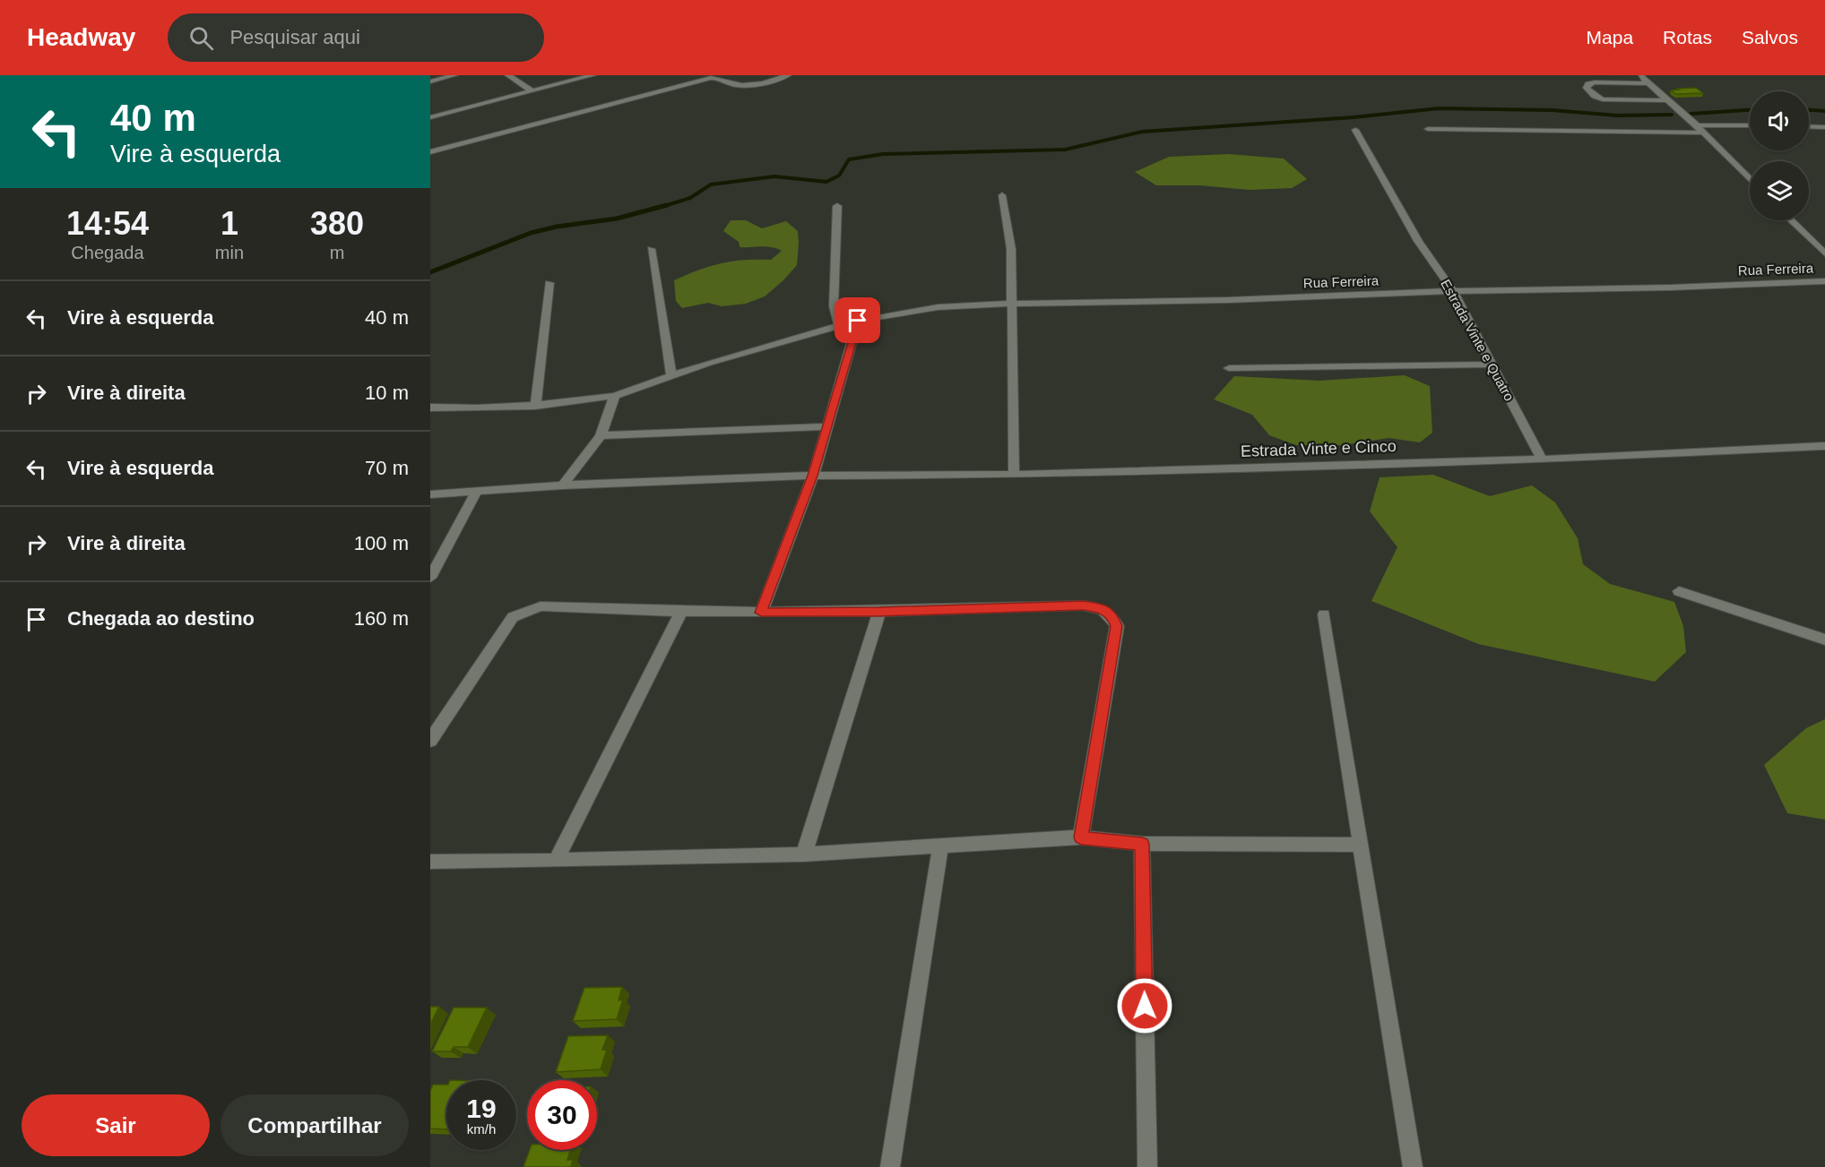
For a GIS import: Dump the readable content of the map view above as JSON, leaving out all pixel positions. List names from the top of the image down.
{
  "streets": {
    "street": ["Rua Ferreira", "Estrada Vinte e Quatro", "Estrada Vinte e Cinco"]
  },
  "crossings": [
    ["Rua Ferreira", "Estrada Vinte e Quatro"],
    ["Estrada Vinte e Quatro", "Estrada Vinte e Cinco"]
  ],
  "page": {
    "header": "Headway",
    "search": "Pesquisar aqui",
    "nav": ["Mapa", "Rotas", "Salvos"],
    "turn": ["40 m", "Vire à esquerda"],
    "eta": [
      "14:54",
      "Chegada",
      "1",
      "min",
      "380",
      "m"
    ],
    "list": [
      {
        "name": "Vire à esquerda",
        "value": "40 m"
      },
      {
        "name": "Vire à direita",
        "value": "10 m"
      },
      {
        "name": "Vire à esquerda",
        "value": "70 m"
      },
      {
        "name": "Vire à direita",
        "value": "100 m"
      },
      {
        "name": "Chegada ao destino",
        "value": "160 m"
      }
    ],
    "speed": "19 km/h",
    "limit": "30",
    "buttons": ["Sair", "Compartilhar"]
  }
}
